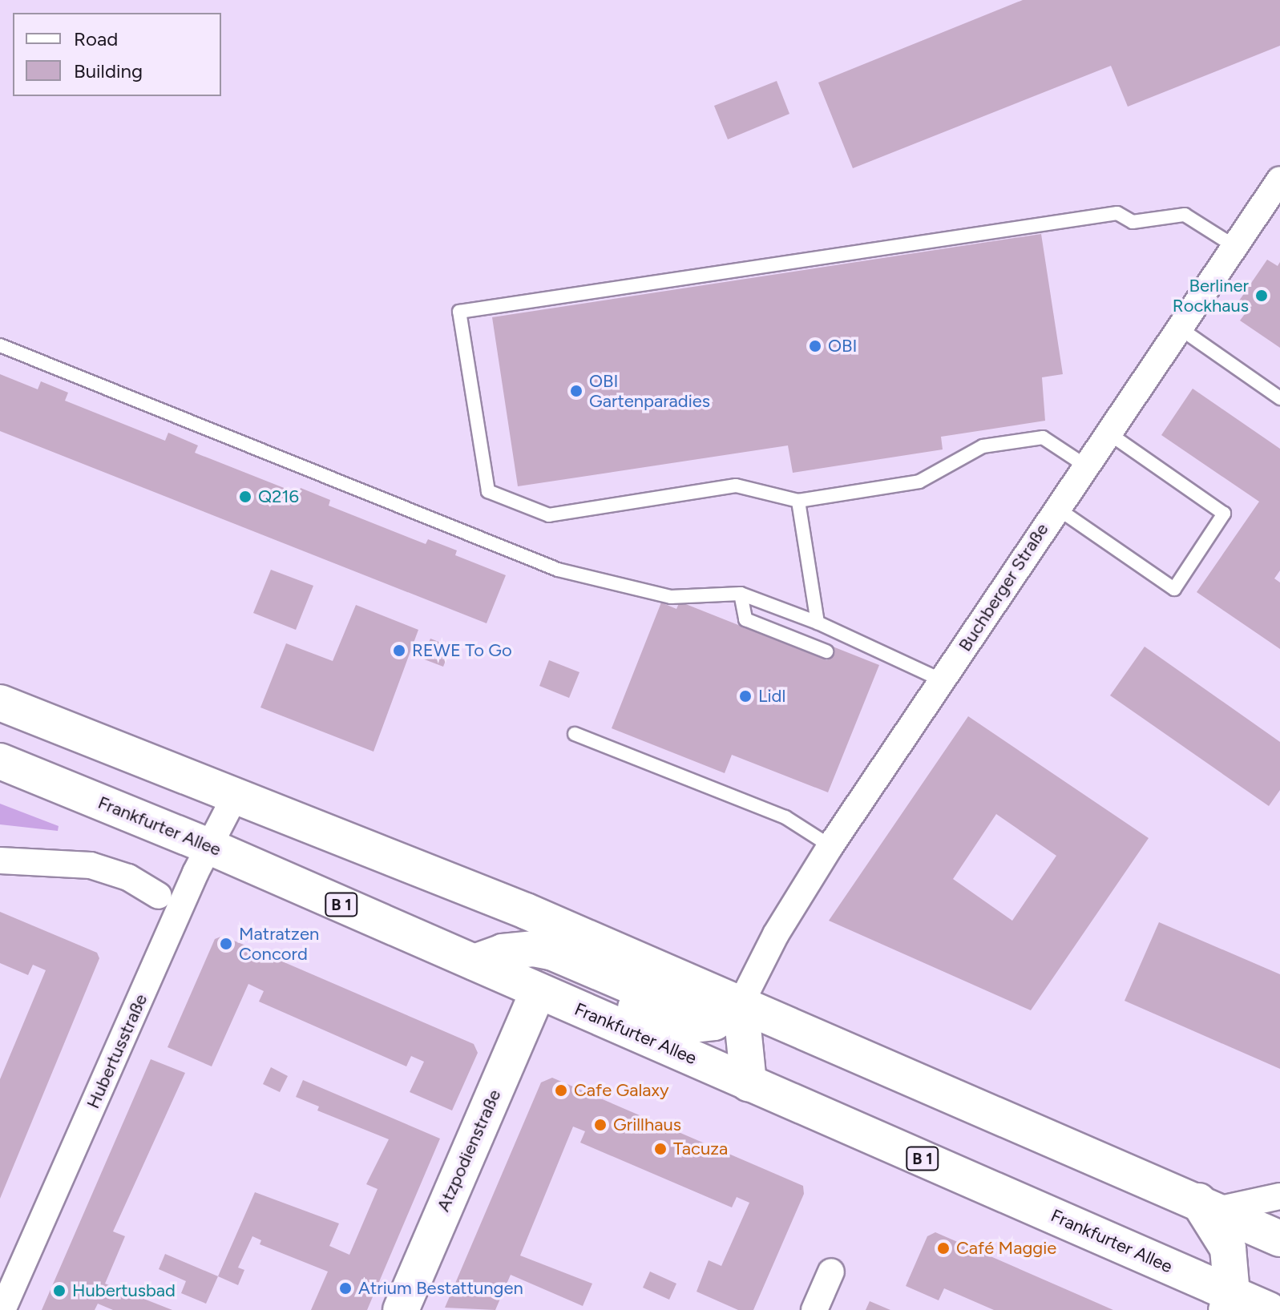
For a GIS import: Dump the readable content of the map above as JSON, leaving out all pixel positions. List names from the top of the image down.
{
  "streets": {
    "main road": ["Frankfurter Allee", "B 1", "Atzpodienstraße"],
    "street": ["Buchberger Straße", "Hubertusstraße"]
  },
  "crossings": [
    ["Frankfurter Allee", "Hubertusstraße"],
    ["Frankfurter Allee", "Atzpodienstraße"]
  ],
  "places": [
    "Berliner Rockhaus",
    "OBI",
    "OBI Gartenparadies",
    "Q216",
    "REWE To Go",
    "Lidl",
    "Matratzen Concord",
    "Cafe Galaxy",
    "Grillhaus",
    "Tacuza",
    "Café Maggie",
    "Atrium Bestattungen",
    "Hubertusbad"
  ],
  "legend": ["Road", "Building"]
}
